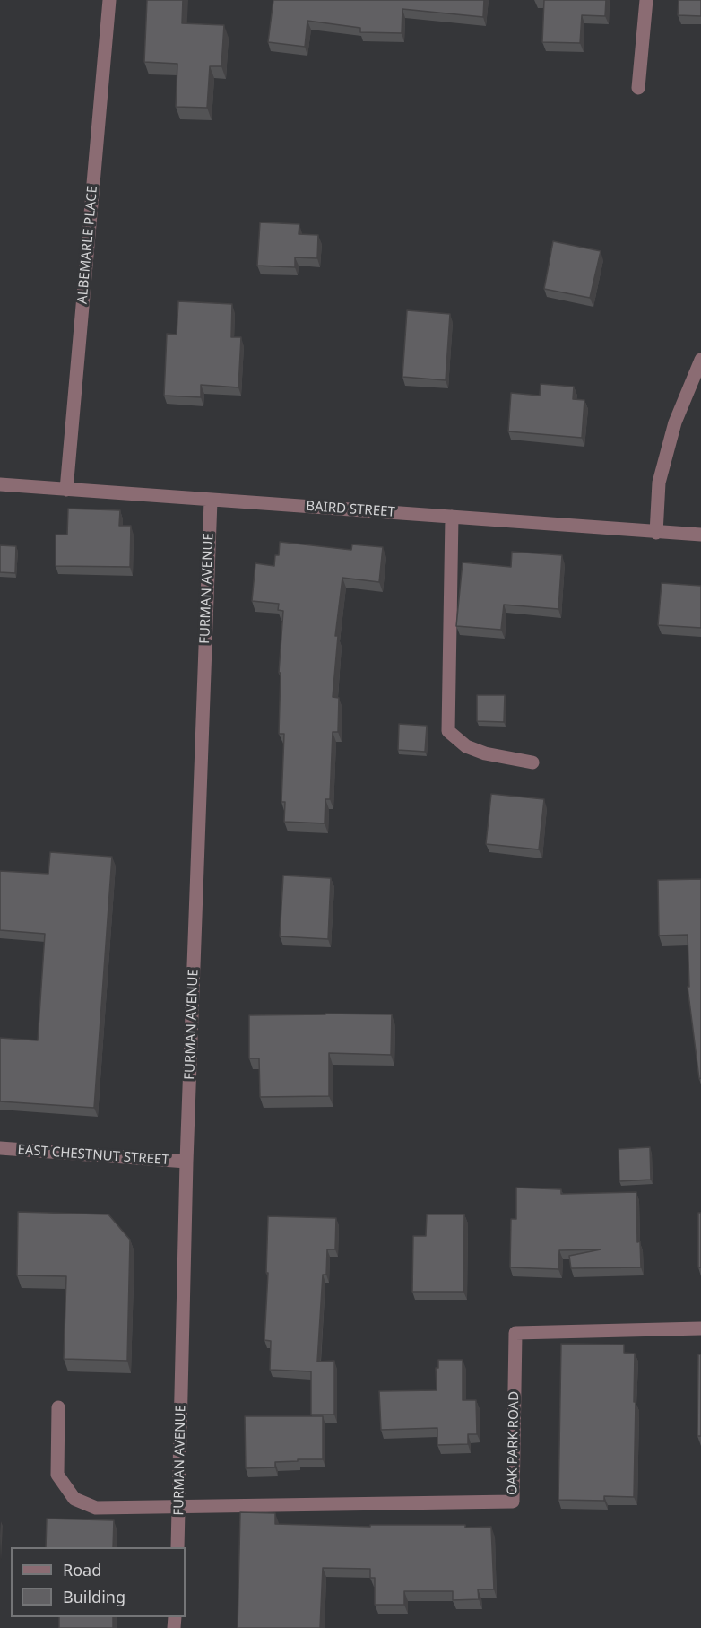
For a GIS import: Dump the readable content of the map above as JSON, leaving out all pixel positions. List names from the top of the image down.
{
  "streets": {
    "street": [
      "ALBEMARLE PLACE",
      "BAIRD STREET",
      "FURMAN AVENUE",
      "EAST CHESTNUT STREET",
      "OAK PARK ROAD"
    ]
  },
  "crossings": [
    ["ALBEMARLE PLACE", "BAIRD STREET"],
    ["BAIRD STREET", "FURMAN AVENUE"],
    ["FURMAN AVENUE", "EAST CHESTNUT STREET"],
    ["FURMAN AVENUE", "OAK PARK ROAD"]
  ],
  "legend": ["Road", "Building"]
}
